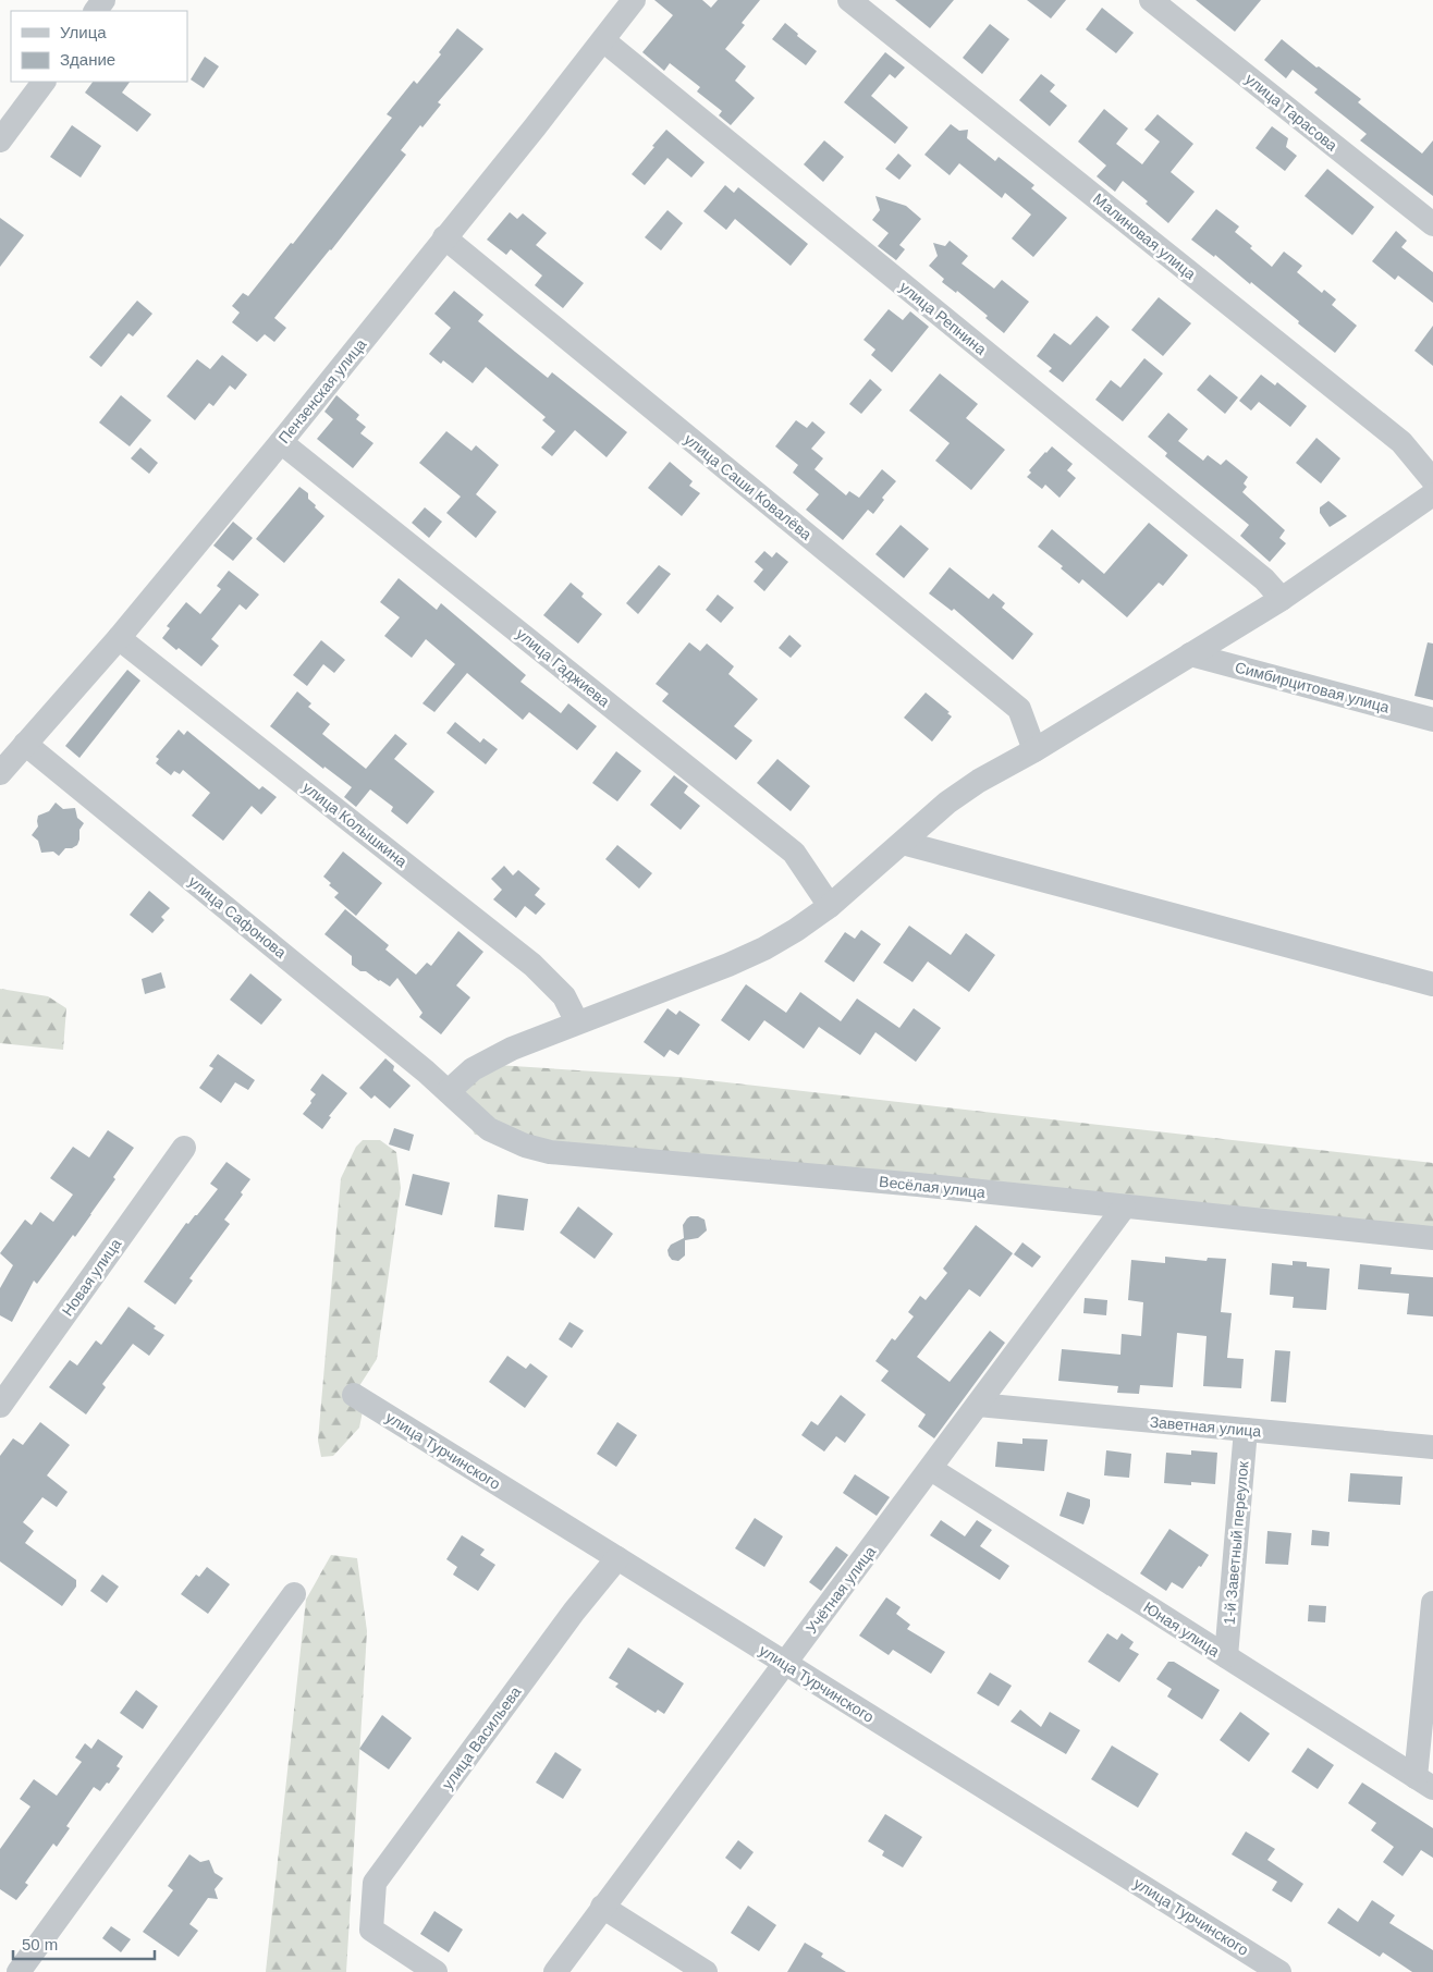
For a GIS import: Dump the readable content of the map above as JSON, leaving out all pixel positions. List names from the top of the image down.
{
  "streets": {
    "street": [
      "улица Тарасова",
      "Малиновая улица",
      "улица Репнина",
      "Пензенская улица",
      "улица Саши Ковалёва",
      "улица Гаджиева",
      "Симбирцитовая улица",
      "улица Колышкина",
      "улица Сафонова",
      "Весёлая улица",
      "Новая улица",
      "Заветная улица",
      "улица Турчинского",
      "1-й Заветный переулок",
      "Учётная улица",
      "Юная улица",
      "улица Васильева"
    ]
  },
  "crossings": [
    ["улица Репнина", "Пензенская улица"],
    ["Пензенская улица", "улица Саши Ковалёва"],
    ["Пензенская улица", "улица Гаджиева"],
    ["Пензенская улица", "улица Колышкина"],
    ["Пензенская улица", "улица Сафонова"],
    ["улица Сафонова", "Весёлая улица"],
    ["Весёлая улица", "Учётная улица"],
    ["Заветная улица", "1-й Заветный переулок"],
    ["Заветная улица", "Учётная улица"],
    ["улица Турчинского", "Учётная улица"],
    ["улица Турчинского", "улица Васильева"],
    ["1-й Заветный переулок", "Юная улица"],
    ["Учётная улица", "Юная улица"]
  ],
  "legend": ["Улица", "Здание"],
  "scale_bar": "50 m"
}
